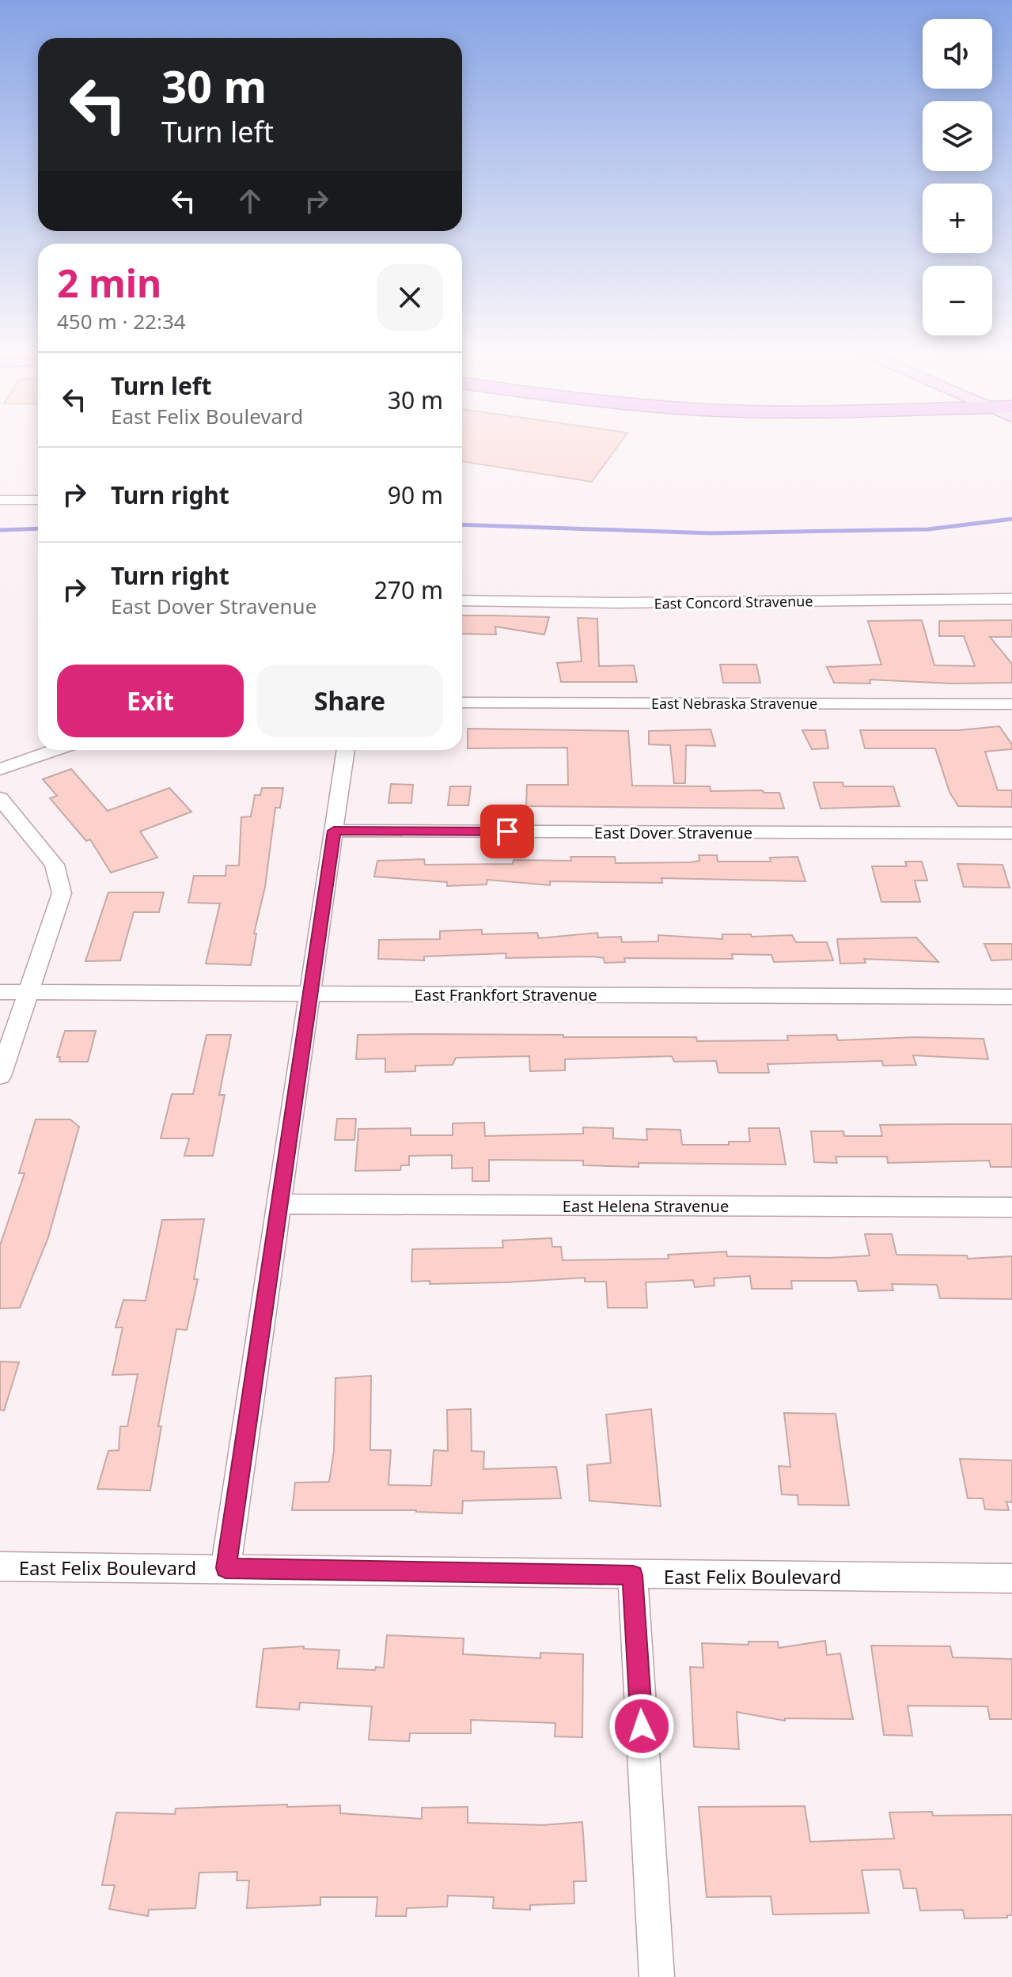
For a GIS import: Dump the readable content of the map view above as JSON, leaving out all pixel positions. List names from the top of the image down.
{
  "streets": {
    "street": [
      "East Concord Stravenue",
      "East Nebraska Stravenue",
      "East Dover Stravenue",
      "East Frankfort Stravenue",
      "East Helena Stravenue",
      "East Felix Boulevard"
    ]
  },
  "page": {
    "map_buttons": ["+", "−"],
    "turn": ["30 m", "Turn left"],
    "heading": ["2 min", "450 m · 22:34"],
    "list": [
      {
        "name": "Turn left",
        "note": "East Felix Boulevard",
        "value": "30 m"
      },
      {
        "name": "Turn right",
        "value": "90 m"
      },
      {
        "name": "Turn right",
        "note": "East Dover Stravenue",
        "value": "270 m"
      }
    ],
    "buttons": ["Exit", "Share"]
  }
}
